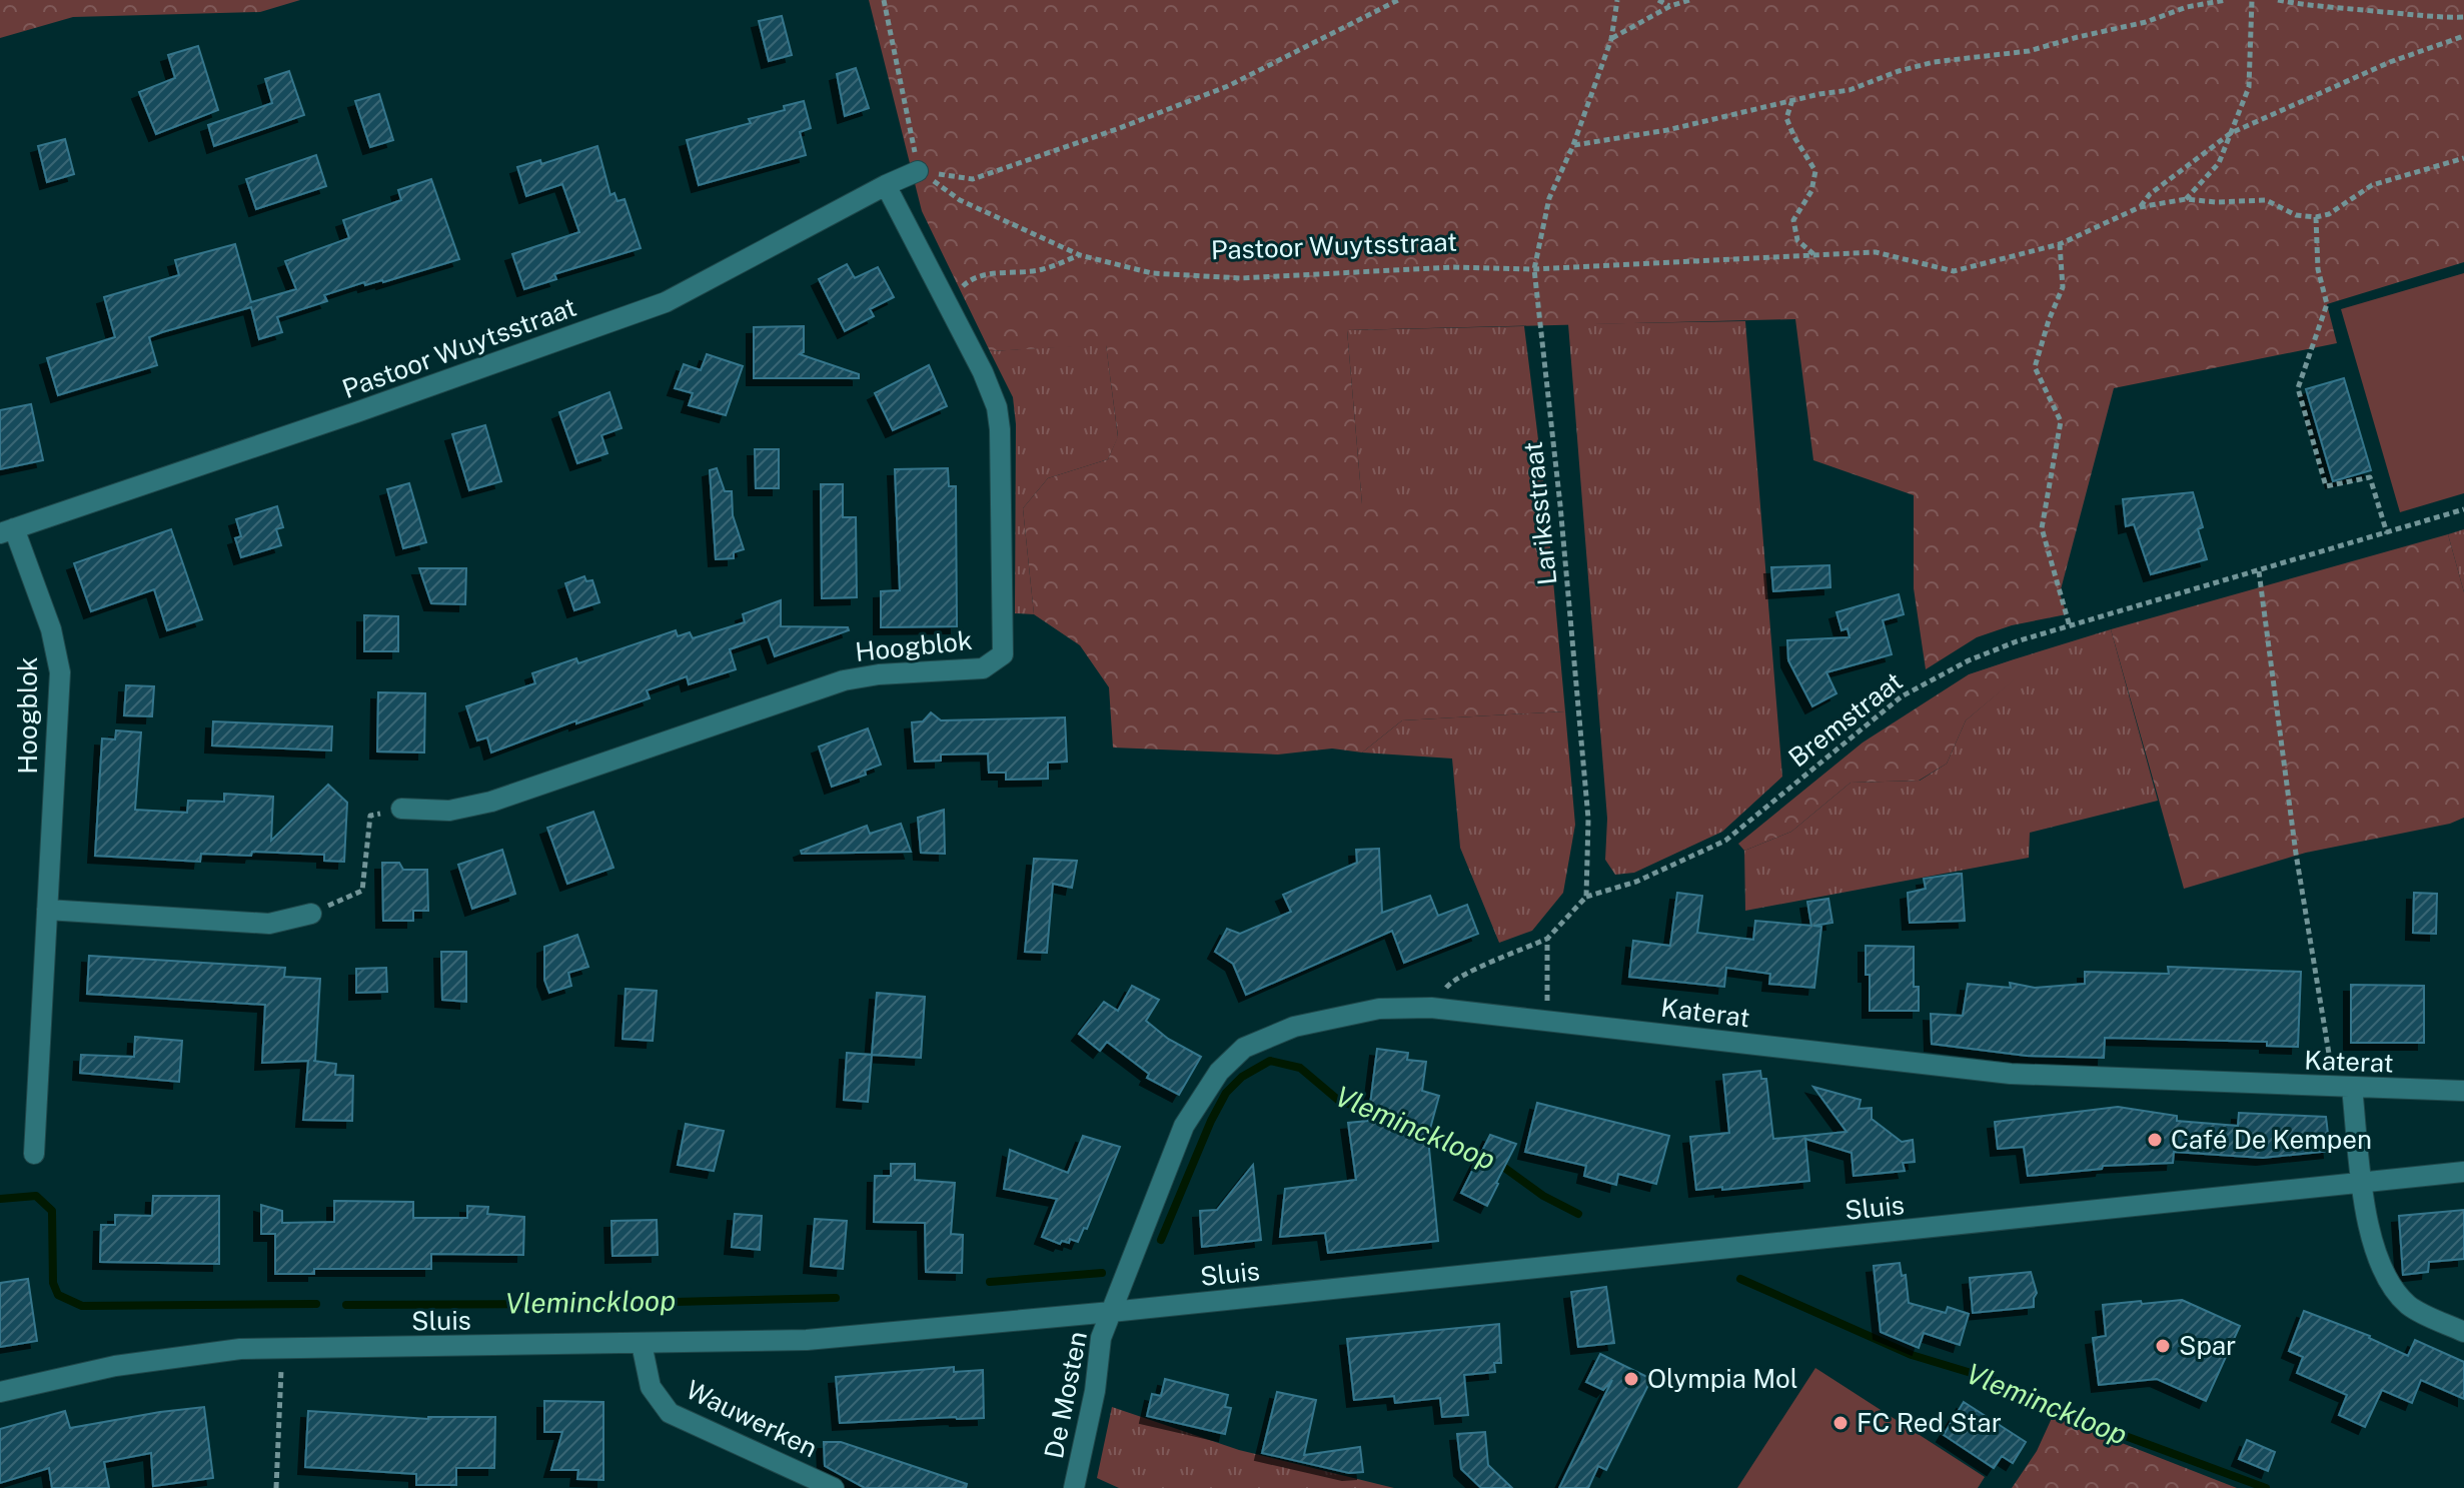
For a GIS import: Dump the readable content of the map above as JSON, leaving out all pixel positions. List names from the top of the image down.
{
  "streets": {
    "street": [
      "Pastoor Wuytsstraat",
      "Hoogblok",
      "Katerat",
      "Sluis",
      "De Mosten",
      "Wauwerken"
    ],
    "path": ["Lariksstraat", "Bremstraat"]
  },
  "crossings": [
    ["Pastoor Wuytsstraat", "Lariksstraat"],
    ["Pastoor Wuytsstraat", "Hoogblok"],
    ["Lariksstraat", "Bremstraat"],
    ["Katerat", "Sluis"],
    ["Katerat", "De Mosten"],
    ["Sluis", "De Mosten"],
    ["Sluis", "Wauwerken"]
  ],
  "water": ["Vleminckloop"],
  "places": [
    "Café De Kempen",
    "Spar",
    "Olympia Mol",
    "FC Red Star"
  ]
}
